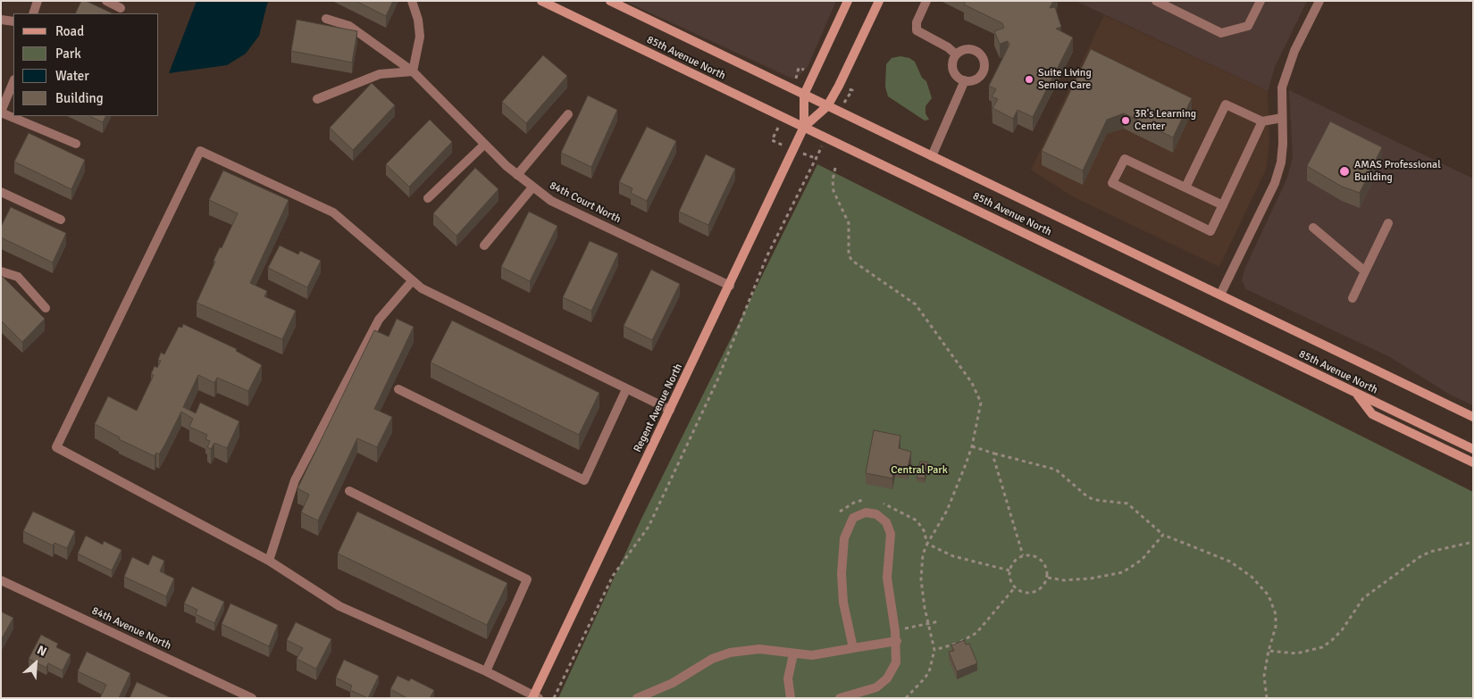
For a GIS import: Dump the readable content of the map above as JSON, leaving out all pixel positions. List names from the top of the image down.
{
  "streets": {
    "main road": ["85th Avenue North", "Regent Avenue North"],
    "street": ["84th Court North", "84th Avenue North"]
  },
  "crossings": [
    ["85th Avenue North", "Regent Avenue North"],
    ["84th Court North", "Regent Avenue North"]
  ],
  "parks": ["Central Park"],
  "places": ["Suite Living Senior Care", "3R's Learning Center", "AMAS Professional Building"],
  "legend": [
    "Road",
    "Park",
    "Water",
    "Building"
  ],
  "north": "top right"
}
